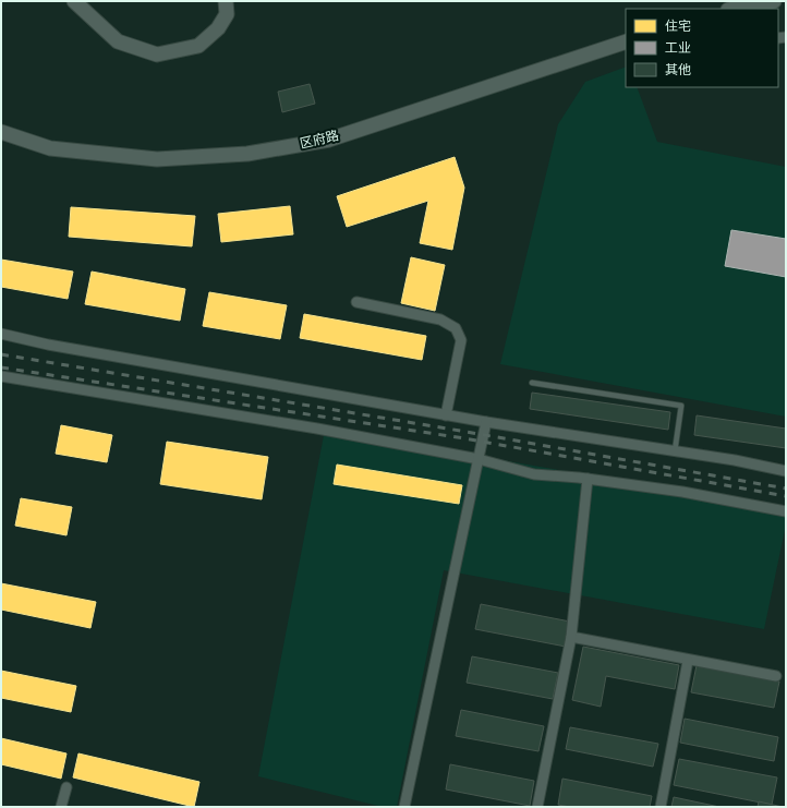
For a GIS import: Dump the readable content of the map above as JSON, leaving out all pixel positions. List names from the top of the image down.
{
  "streets": {
    "main road": ["区府路"]
  },
  "legend": ["住宅", "工业", "其他"]
}
